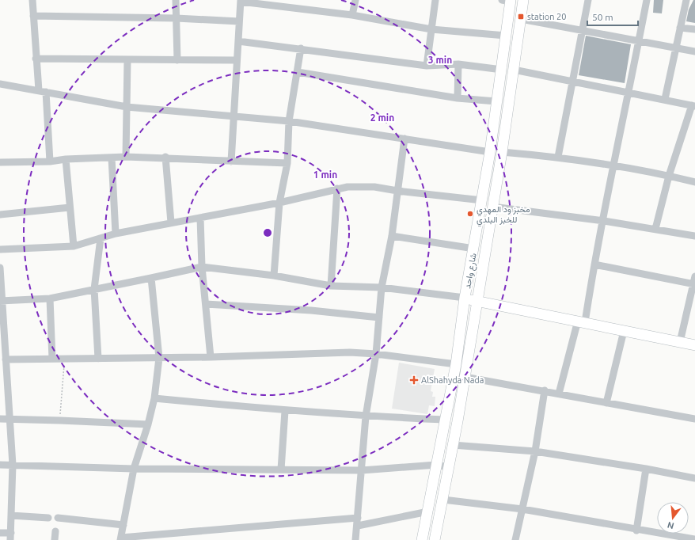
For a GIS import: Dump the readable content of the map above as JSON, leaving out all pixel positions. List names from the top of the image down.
{
  "streets": {
    "street": ["شارع واحد"]
  },
  "places": {
    "transit": ["station 20"],
    "other": ["مخبز ود المهدي للخبز البلدي"],
    "health": ["AlShahyda Nada"]
  },
  "scale_bar": "50 m",
  "north": "bottom",
  "rings": ["3 min", "2 min", "1 min"]
}
